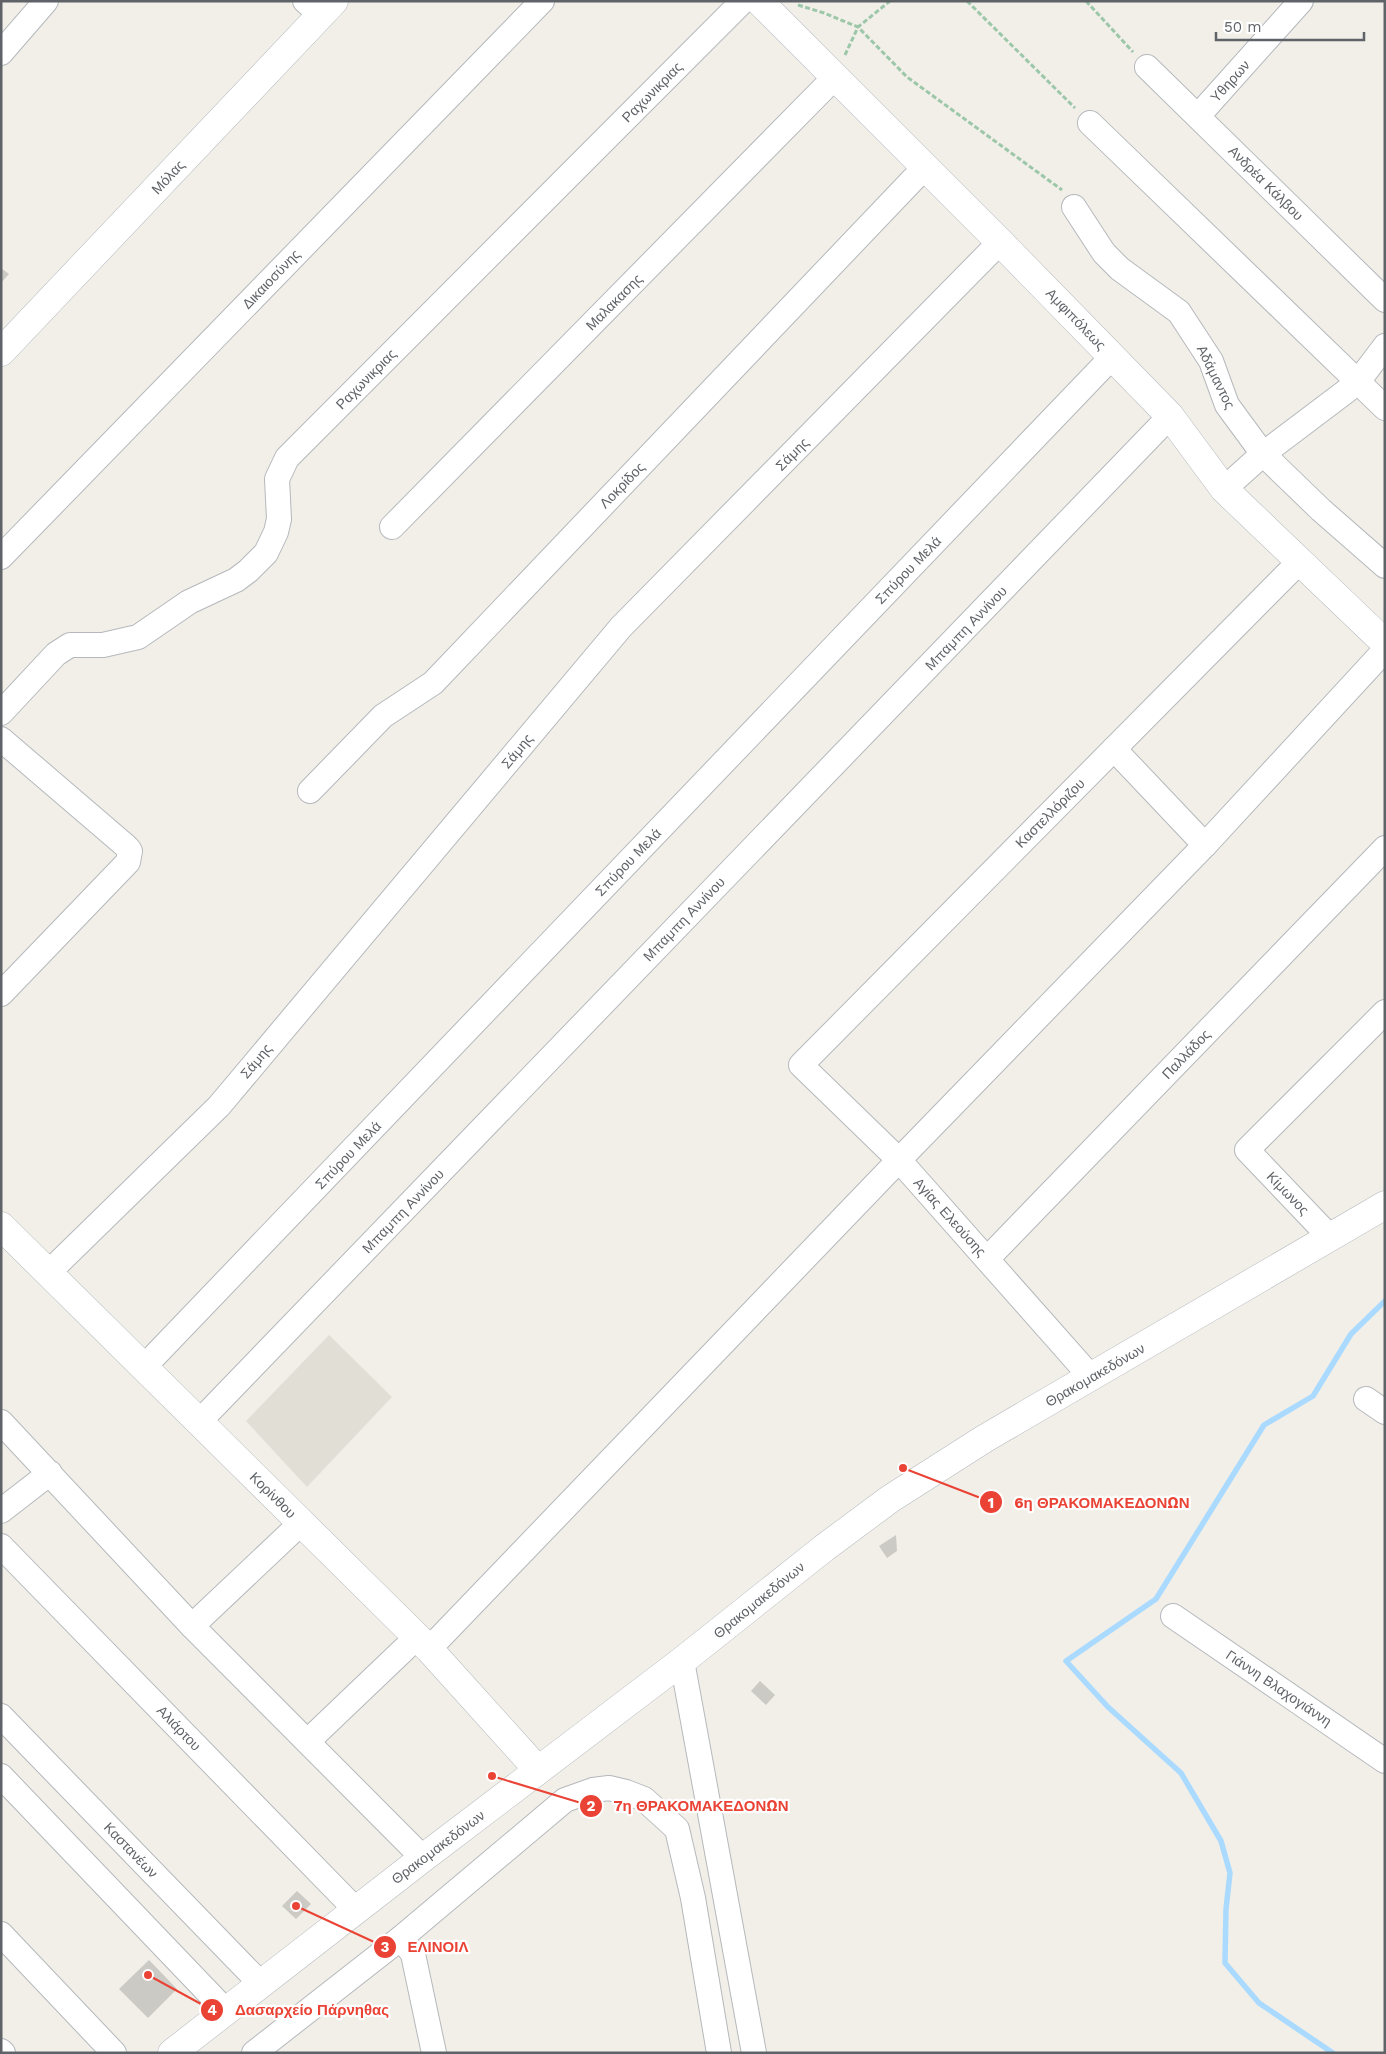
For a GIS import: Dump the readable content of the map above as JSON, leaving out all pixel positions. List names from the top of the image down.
{
  "streets": {
    "street": [
      "Υθηρων",
      "Ραχωνικριας",
      "Μόλας",
      "Ανδρέα Κάλβου",
      "Δικαιοσύνης",
      "Μαλακασης",
      "Αμφιπόλεως",
      "Αδάμαντος",
      "Σάμης",
      "Λοκρίδος",
      "Σπύρου Μελά",
      "Μπαμπη Αννίνου",
      "Καστελλόριζου",
      "Παλλάδος",
      "Κίμωνος",
      "Αγίας Ελεούσης",
      "Θρακομακεδόνων",
      "Κορίνθου",
      "Γιάννη Βλαχογιάννη",
      "Αλιάρτου",
      "Καστανέων"
    ]
  },
  "crossings": [
    ["Υθηρων", "Ανδρέα Κάλβου"],
    ["Μαλακασης", "Αμφιπόλεως"],
    ["Αμφιπόλεως", "Σάμης"],
    ["Αμφιπόλεως", "Λοκρίδος"],
    ["Αμφιπόλεως", "Σπύρου Μελά"],
    ["Αμφιπόλεως", "Μπαμπη Αννίνου"],
    ["Αμφιπόλεως", "Καστελλόριζου"],
    ["Σάμης", "Κορίνθου"],
    ["Σπύρου Μελά", "Κορίνθου"],
    ["Μπαμπη Αννίνου", "Κορίνθου"],
    ["Καστελλόριζου", "Αγίας Ελεούσης"],
    ["Παλλάδος", "Αγίας Ελεούσης"],
    ["Κίμωνος", "Θρακομακεδόνων"],
    ["Αγίας Ελεούσης", "Θρακομακεδόνων"],
    ["Θρακομακεδόνων", "Κορίνθου"],
    ["Θρακομακεδόνων", "Αλιάρτου"],
    ["Θρακομακεδόνων", "Καστανέων"]
  ],
  "places": [
    "6η ΘΡΑΚΟΜΑΚΕΔΟΝΩΝ",
    "7η ΘΡΑΚΟΜΑΚΕΔΟΝΩΝ",
    "ΕΛΙΝΟΙΛ",
    "Δασαρχείο Πάρνηθας"
  ],
  "scale_bar": "50 m"
}
